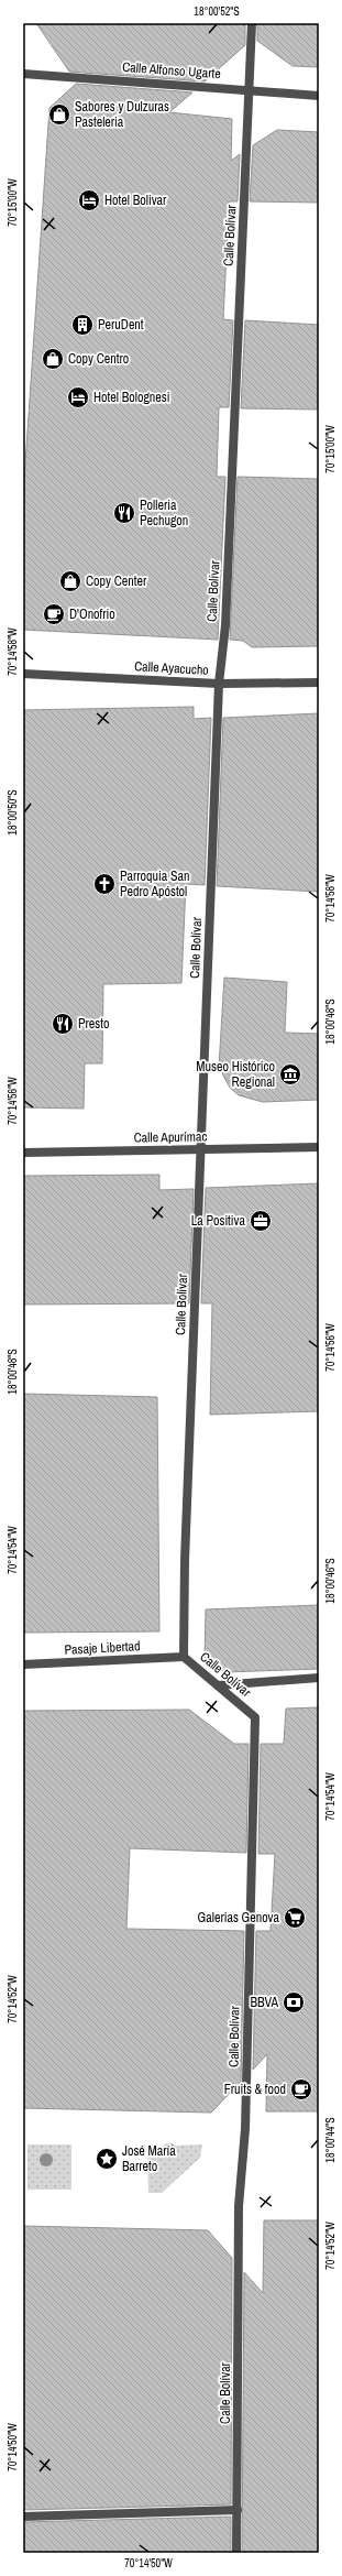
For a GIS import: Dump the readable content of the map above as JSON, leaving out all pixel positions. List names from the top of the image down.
{
  "streets": {
    "street": [
      "Calle Alfonso Ugarte",
      "Calle Bolívar",
      "Calle Ayacucho",
      "Calle Apurímac",
      "Pasaje Libertad"
    ]
  },
  "crossings": [
    ["Calle Alfonso Ugarte", "Calle Bolívar"],
    ["Calle Bolívar", "Calle Ayacucho"],
    ["Calle Bolívar", "Calle Apurímac"],
    ["Calle Bolívar", "Pasaje Libertad"]
  ],
  "places": {
    "shop": ["Sabores y Dulzuras Pasteleria", "Copy Centro", "Copy Center"],
    "hotel": ["Hotel Bolivar", "Hotel Bolognesi"],
    "building": ["PeruDent"],
    "restaurant": ["Polleria Pechugon", "Presto"],
    "cafe": ["D'Onofrio", "Fruits & food"],
    "church": ["Parroquia San Pedro Apóstol"],
    "museum": ["Museo Histórico Regional"],
    "office": ["La Positiva"],
    "supermarket": ["Galerias Genova"],
    "bank": ["BBVA"],
    "place": ["José María Barreto"]
  },
  "coordinates": [
    "18°00'52\"S",
    "70°15'00\"W",
    "70°14'58\"W",
    "18°00'50\"S",
    "18°00'48\"S",
    "70°14'56\"W",
    "70°14'54\"W",
    "18°00'46\"S",
    "70°14'52\"W",
    "18°00'44\"S",
    "70°14'50\"W"
  ]
}
